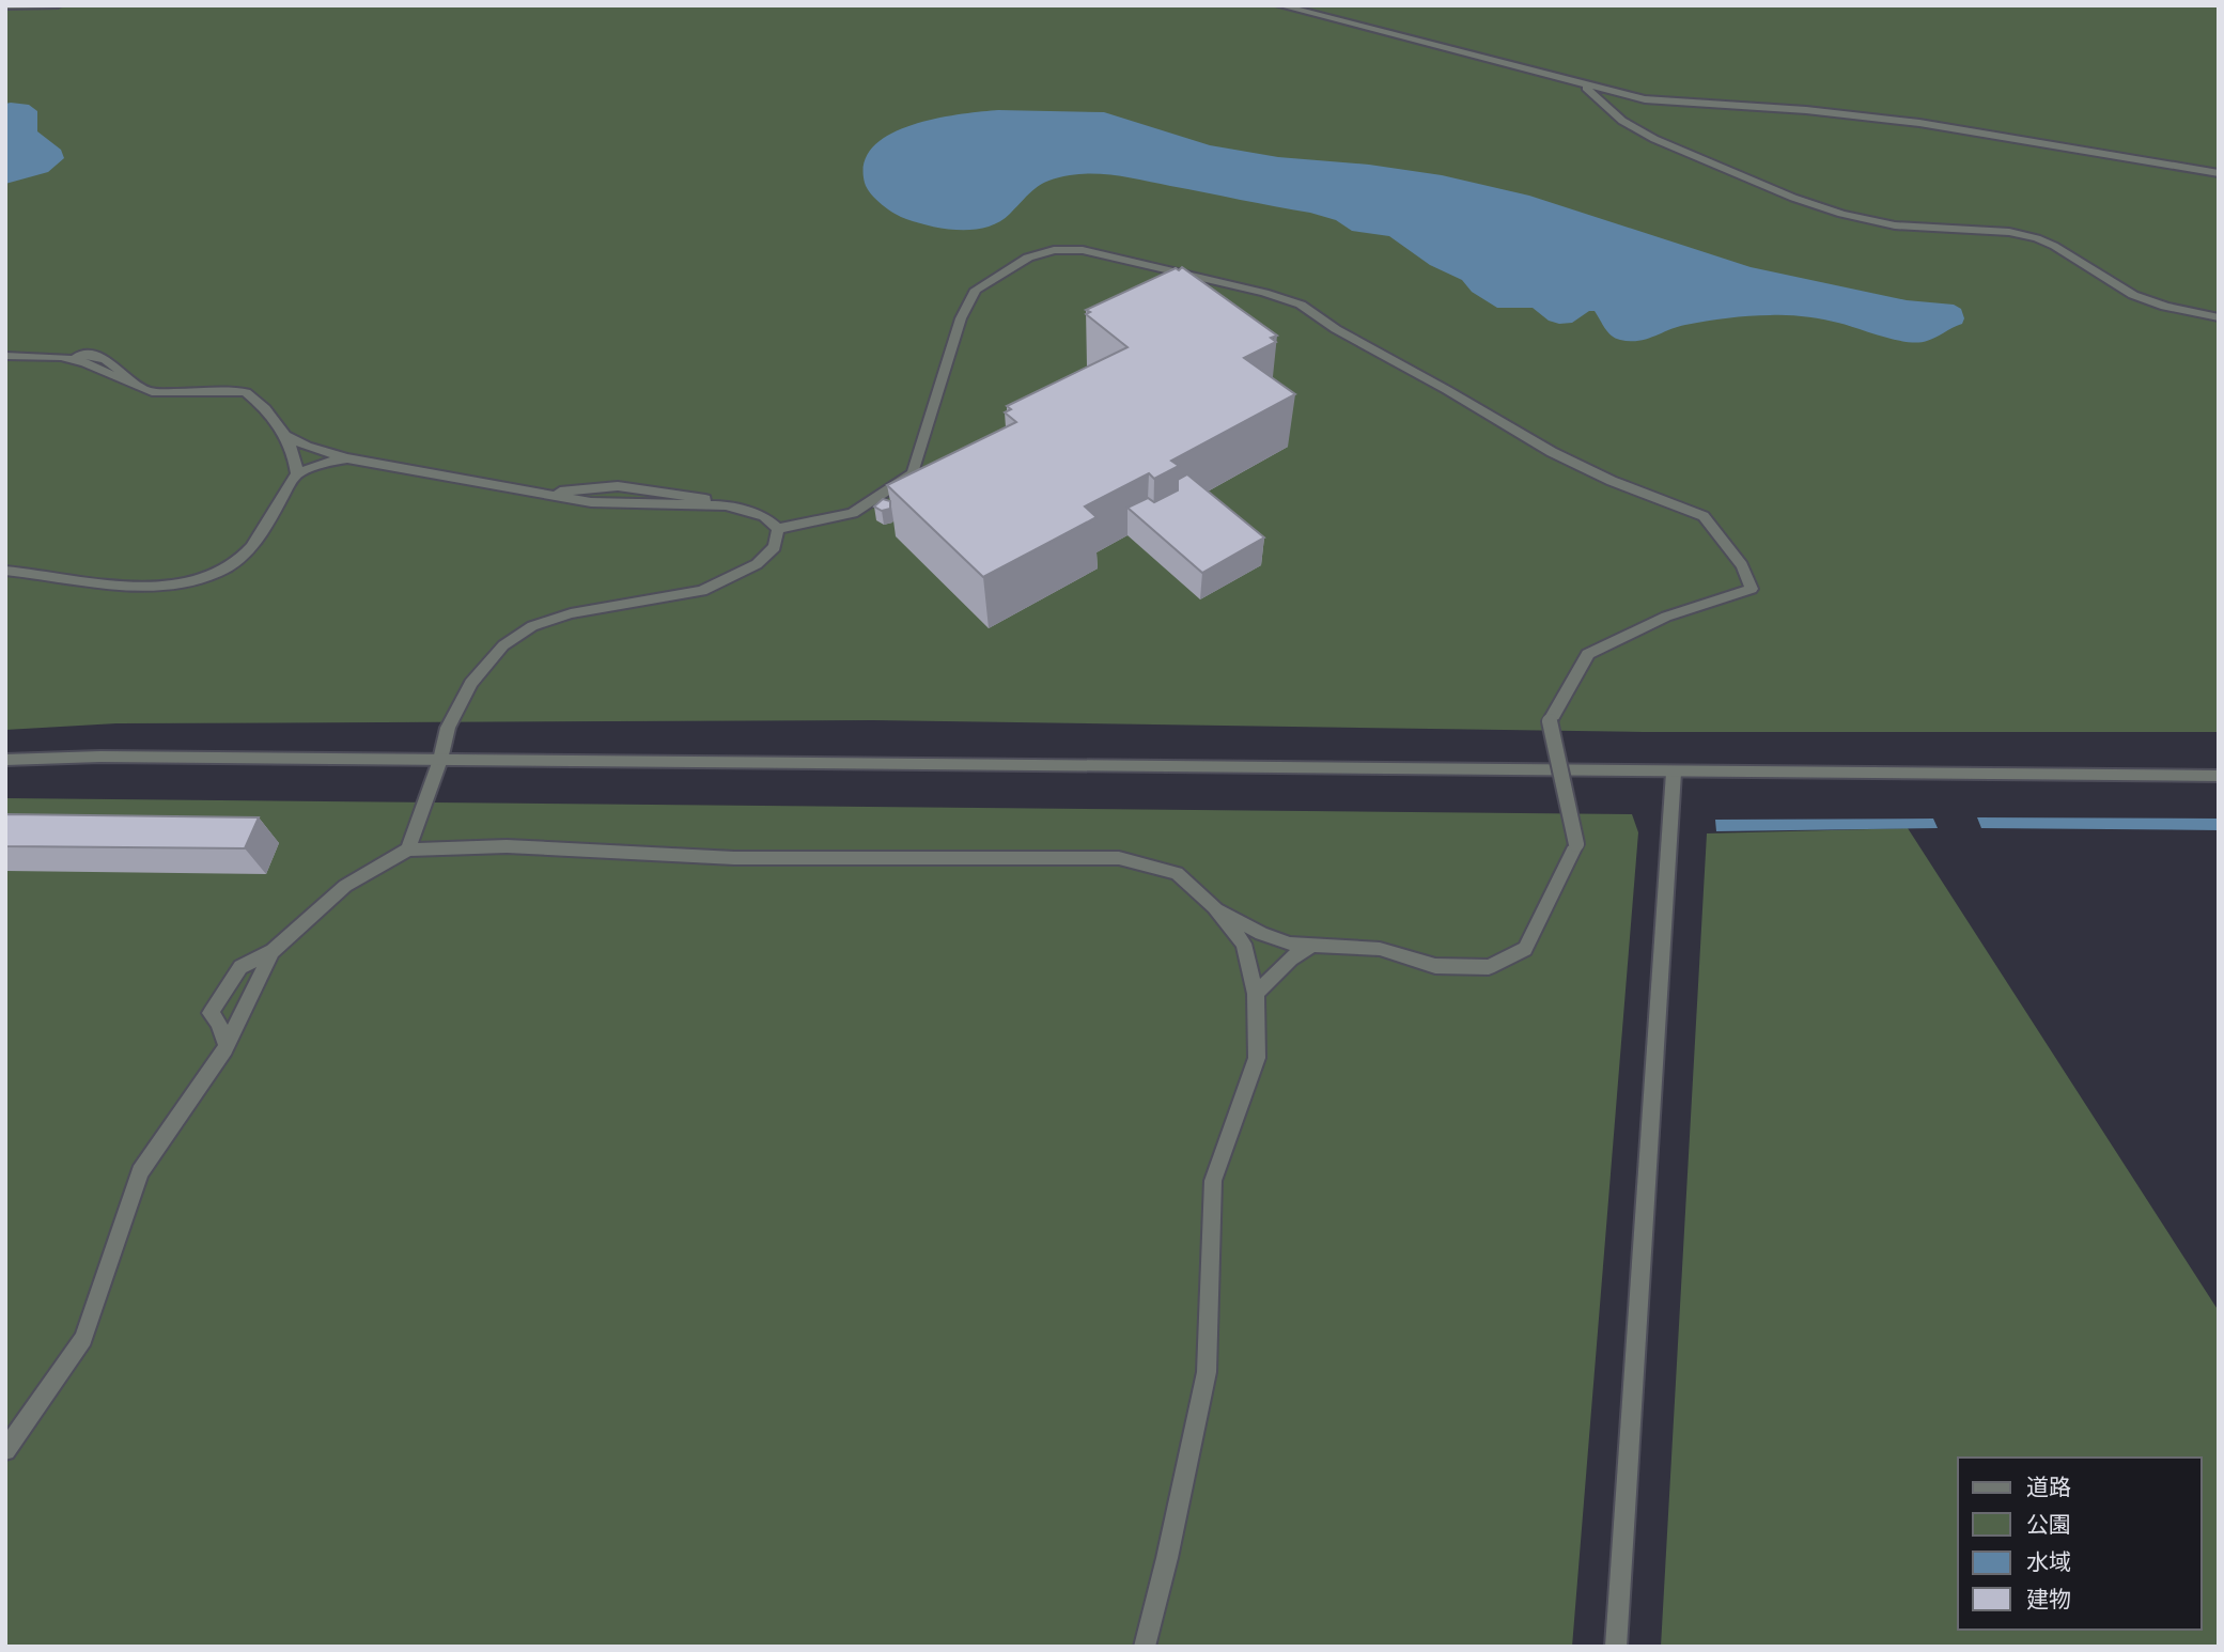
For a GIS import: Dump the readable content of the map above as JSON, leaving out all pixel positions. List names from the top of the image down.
{
  "legend": [
    "道路",
    "公園",
    "水域",
    "建物"
  ]
}
